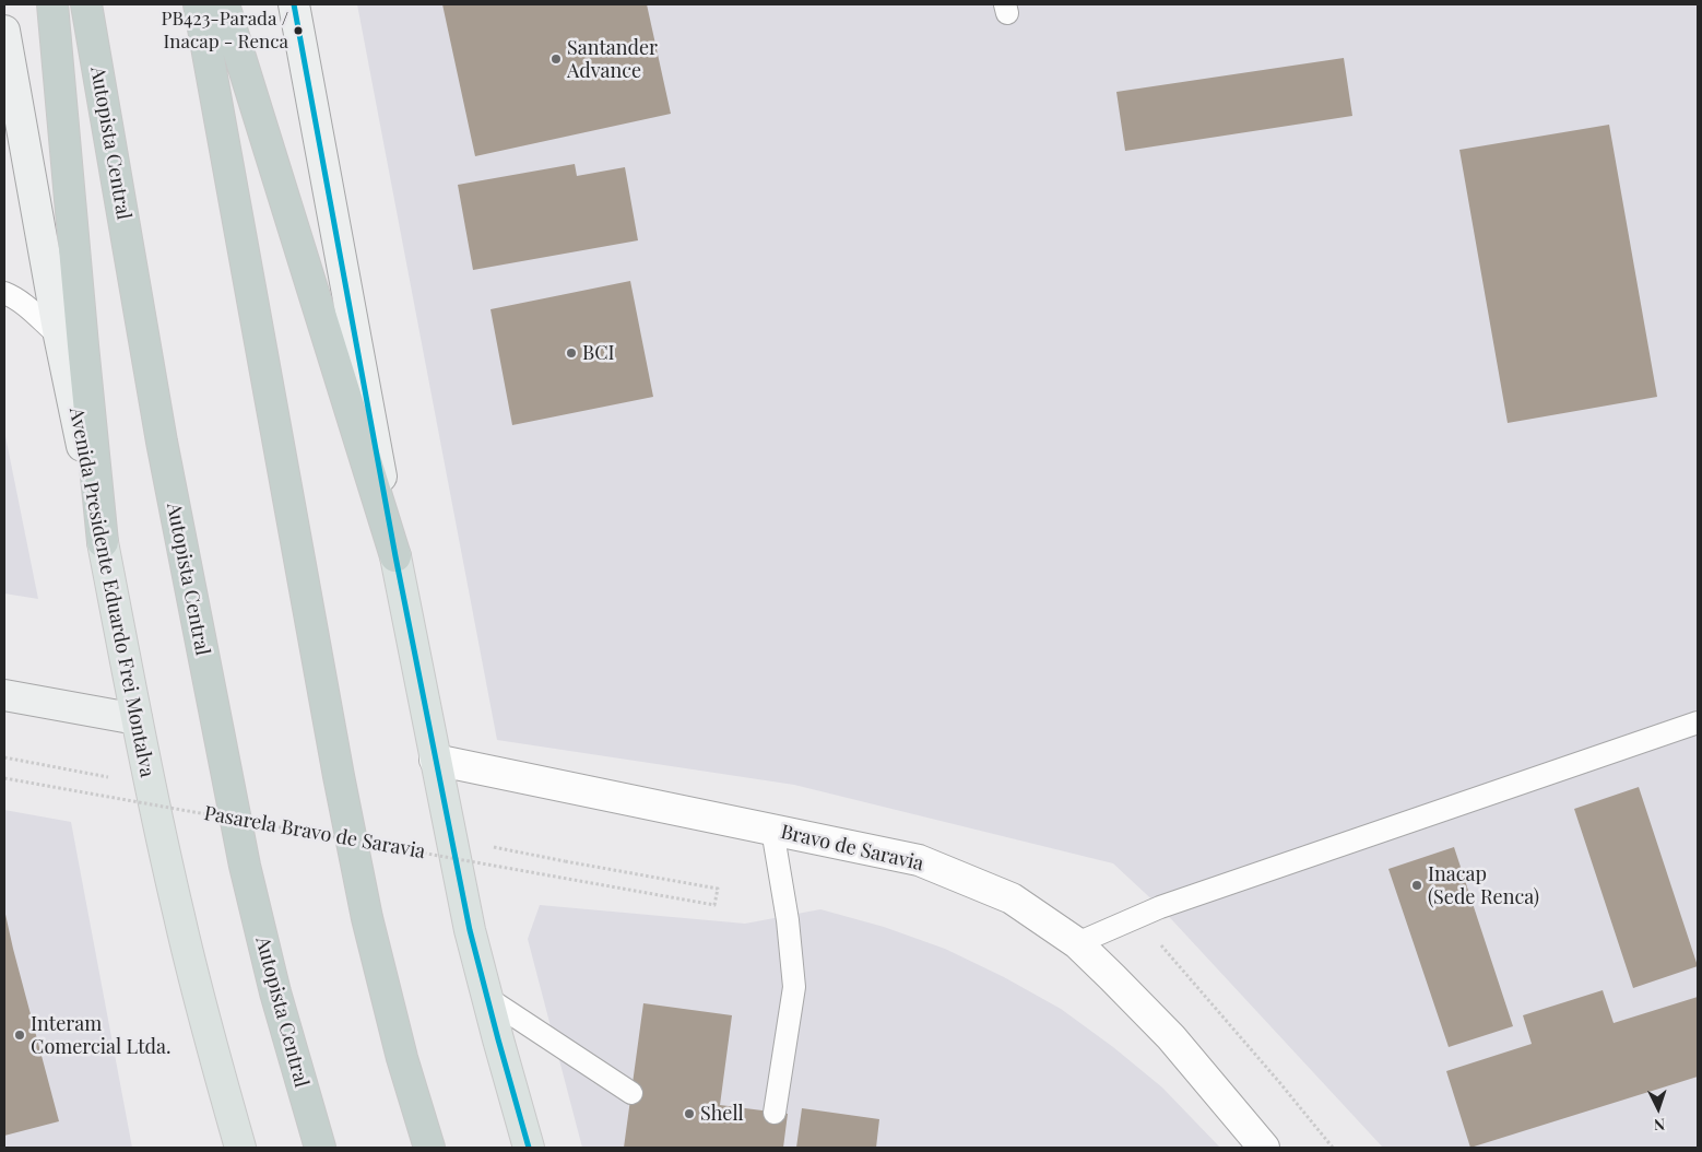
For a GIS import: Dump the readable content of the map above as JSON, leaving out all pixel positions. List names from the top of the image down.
{
  "streets": {
    "highway": ["Autopista Central"],
    "main road": ["Avenida Presidente Eduardo Frei Montalva"],
    "street": ["Bravo de Saravia"],
    "path": ["Pasarela Bravo de Saravia"]
  },
  "places": [
    "PB423-Parada / Inacap - Renca",
    "Santander Advance",
    "BCI",
    "Inacap (Sede Renca)",
    "Interam Comercial Ltda.",
    "Shell"
  ],
  "north": "bottom"
}
